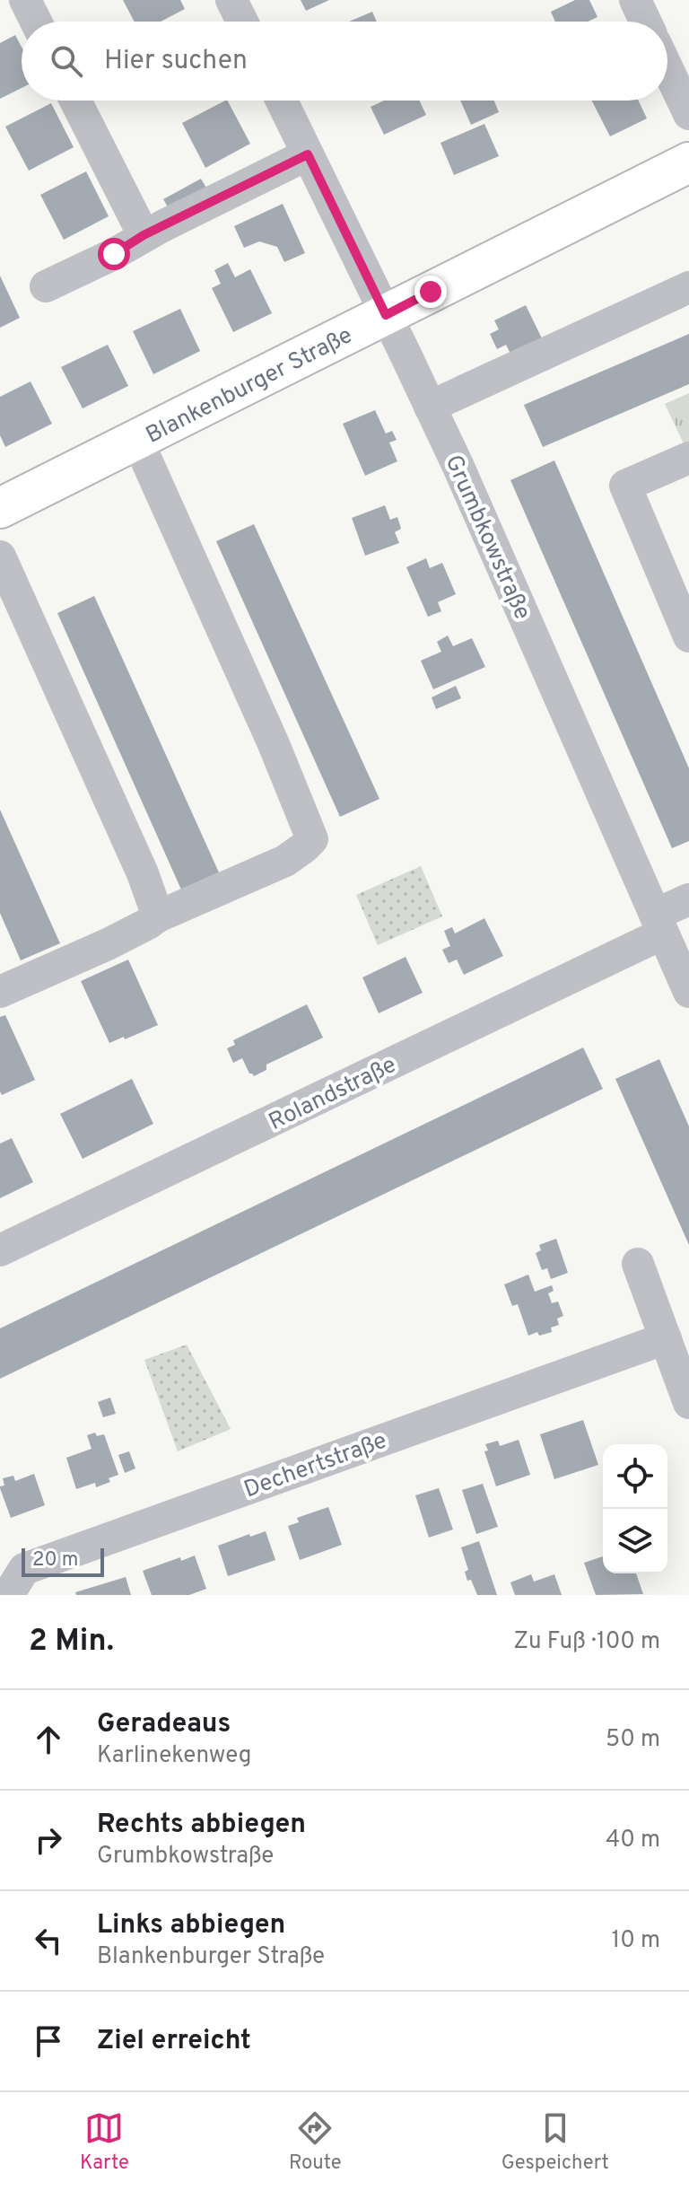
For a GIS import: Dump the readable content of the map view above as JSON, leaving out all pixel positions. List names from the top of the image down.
{
  "streets": {
    "main road": ["Blankenburger Straße"],
    "street": ["Grumbkowstraße", "Rolandstraße", "Dechertstraße"]
  },
  "crossings": [
    ["Blankenburger Straße", "Grumbkowstraße"],
    ["Grumbkowstraße", "Rolandstraße"]
  ],
  "scale_bar": "20 m",
  "page": {
    "search": "Hier suchen",
    "scale": "20 m",
    "heading": ["2 Min.", "Zu Fuß · 100 m"],
    "list": [
      ["Geradeaus", "Karlinekenweg", "50 m"],
      ["Rechts abbiegen", "Grumbkowstraße", "40 m"],
      ["Links abbiegen", "Blankenburger Straße", "10 m"],
      "Ziel erreicht"
    ],
    "nav": ["Karte", "Route", "Gespeichert"]
  }
}
